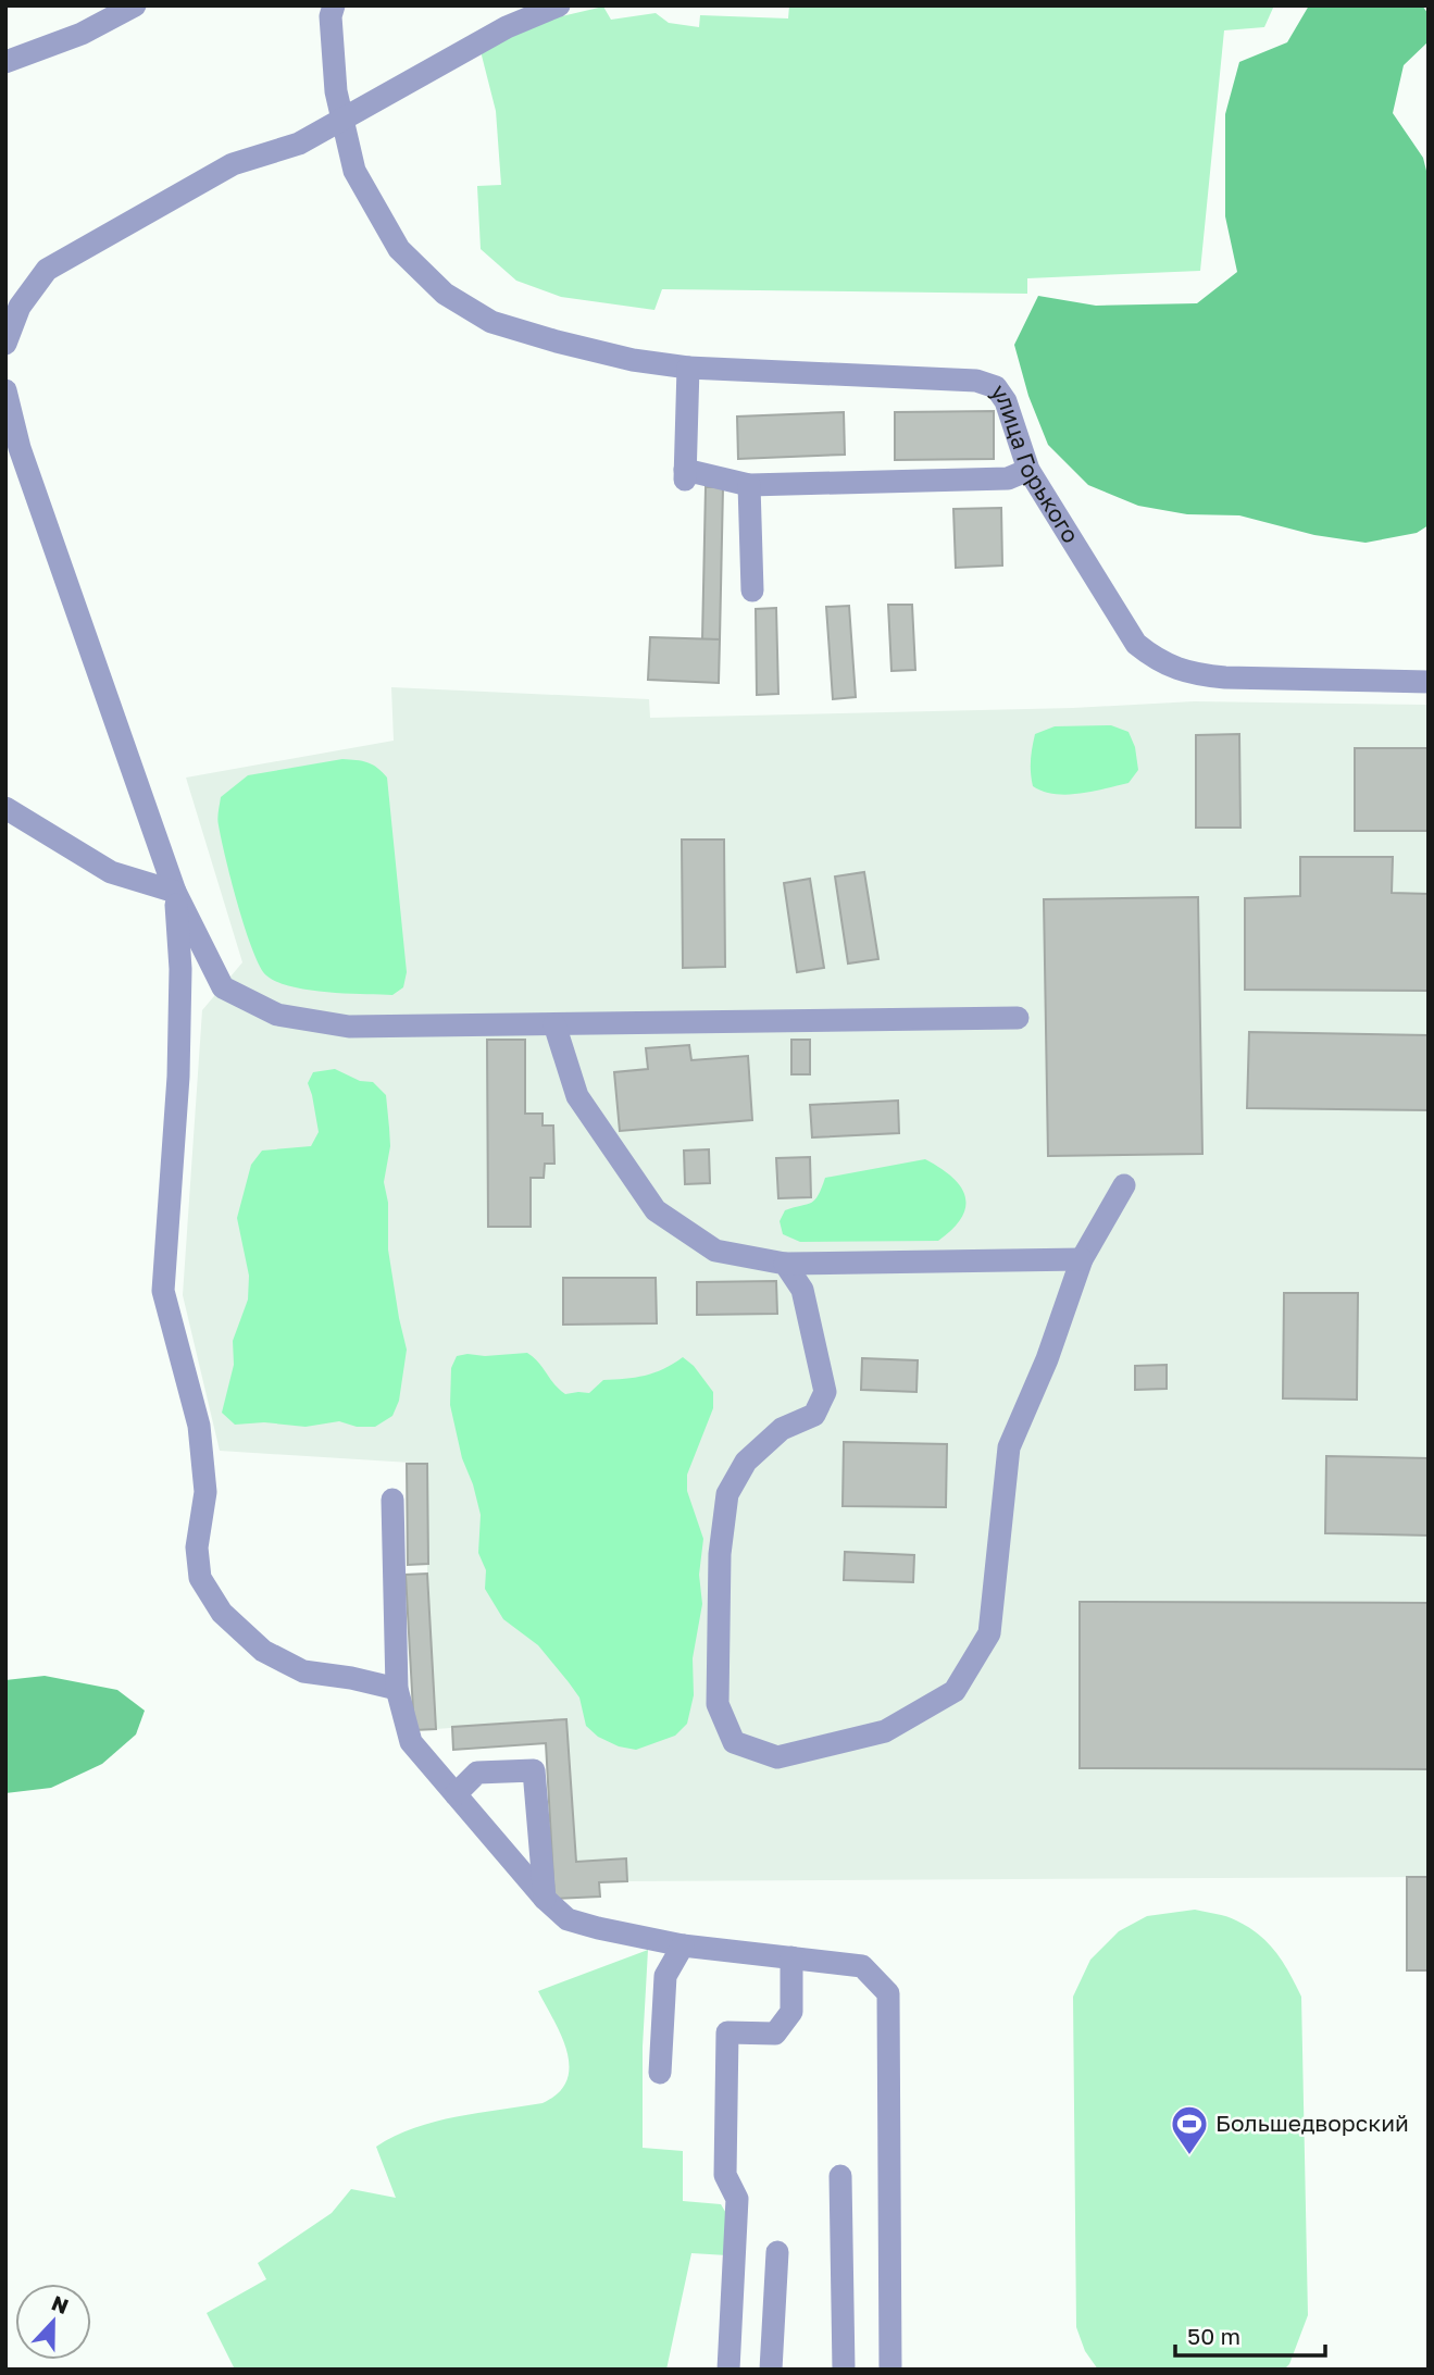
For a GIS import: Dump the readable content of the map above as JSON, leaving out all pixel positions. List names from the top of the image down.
{
  "streets": {
    "street": ["улица Горького"]
  },
  "places": {
    "sports": ["Большедворский"]
  },
  "scale_bar": "50 m",
  "north": "top"
}
